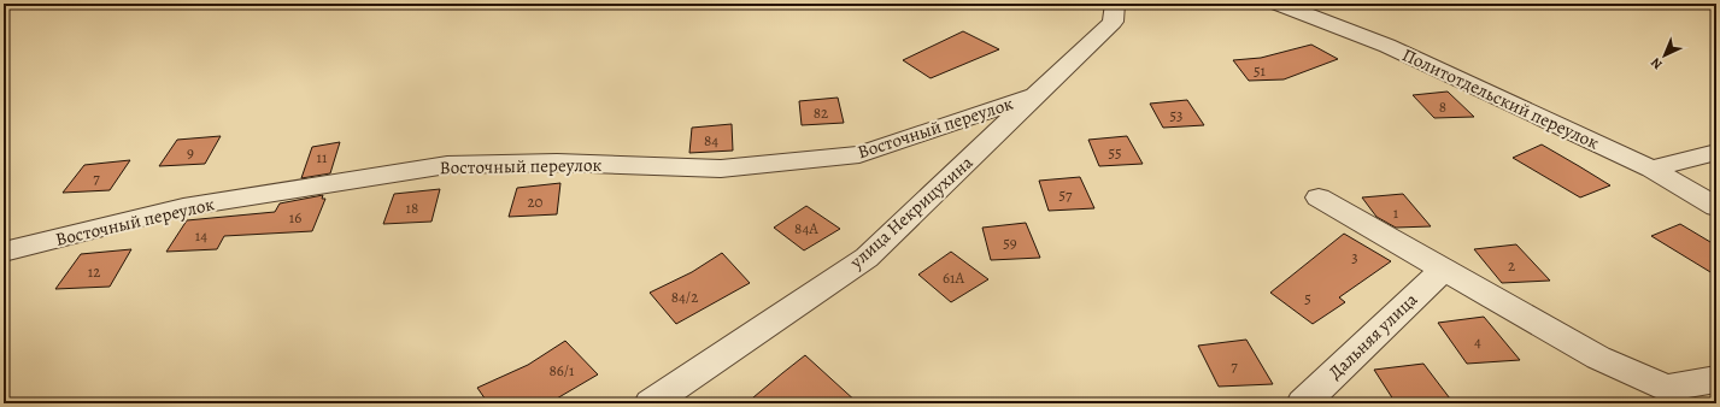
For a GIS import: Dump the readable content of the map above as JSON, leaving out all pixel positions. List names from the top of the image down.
{
  "streets": {
    "street": [
      "Политотдельский переулок",
      "Восточный переулок",
      "улица Некрицухина",
      "Дальняя улица"
    ]
  },
  "crossings": [
    ["Восточный переулок", "улица Некрицухина"]
  ],
  "house_numbers": [
    "51",
    "8",
    "82",
    "53",
    "84",
    "9",
    "55",
    "11",
    "7",
    "57",
    "20",
    "18",
    "1",
    "16",
    "84А",
    "14",
    "59",
    "3",
    "2",
    "12",
    "61А",
    "84/2",
    "5",
    "4",
    "7",
    "86/1"
  ],
  "north": "bottom left"
}
